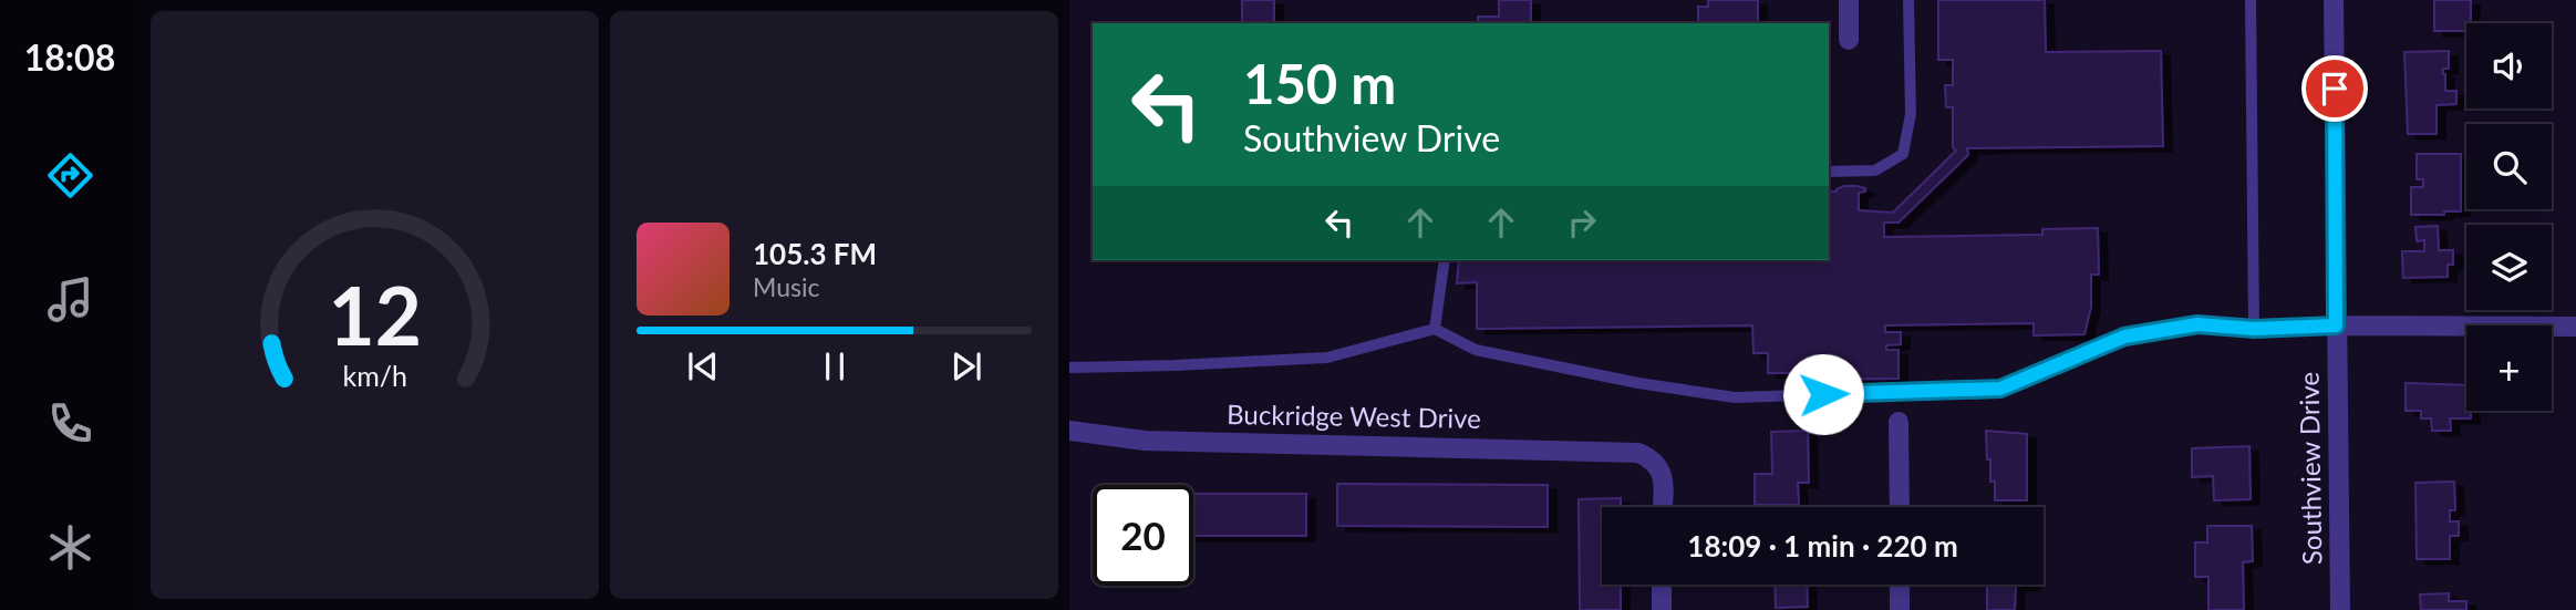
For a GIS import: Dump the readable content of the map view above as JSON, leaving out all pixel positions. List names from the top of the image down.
{
  "streets": {
    "street": ["Buckridge West Drive", "Southview Drive"]
  },
  "page": {
    "tabs": "18:08",
    "map_buttons": "+",
    "turn": ["150 m", "Southview Drive"],
    "song": ["105.3 FM", "Music"],
    "limit": "20",
    "trip": "18:09 · 1 min · 220 m",
    "gauge": ["12", "km/h"]
  }
}
